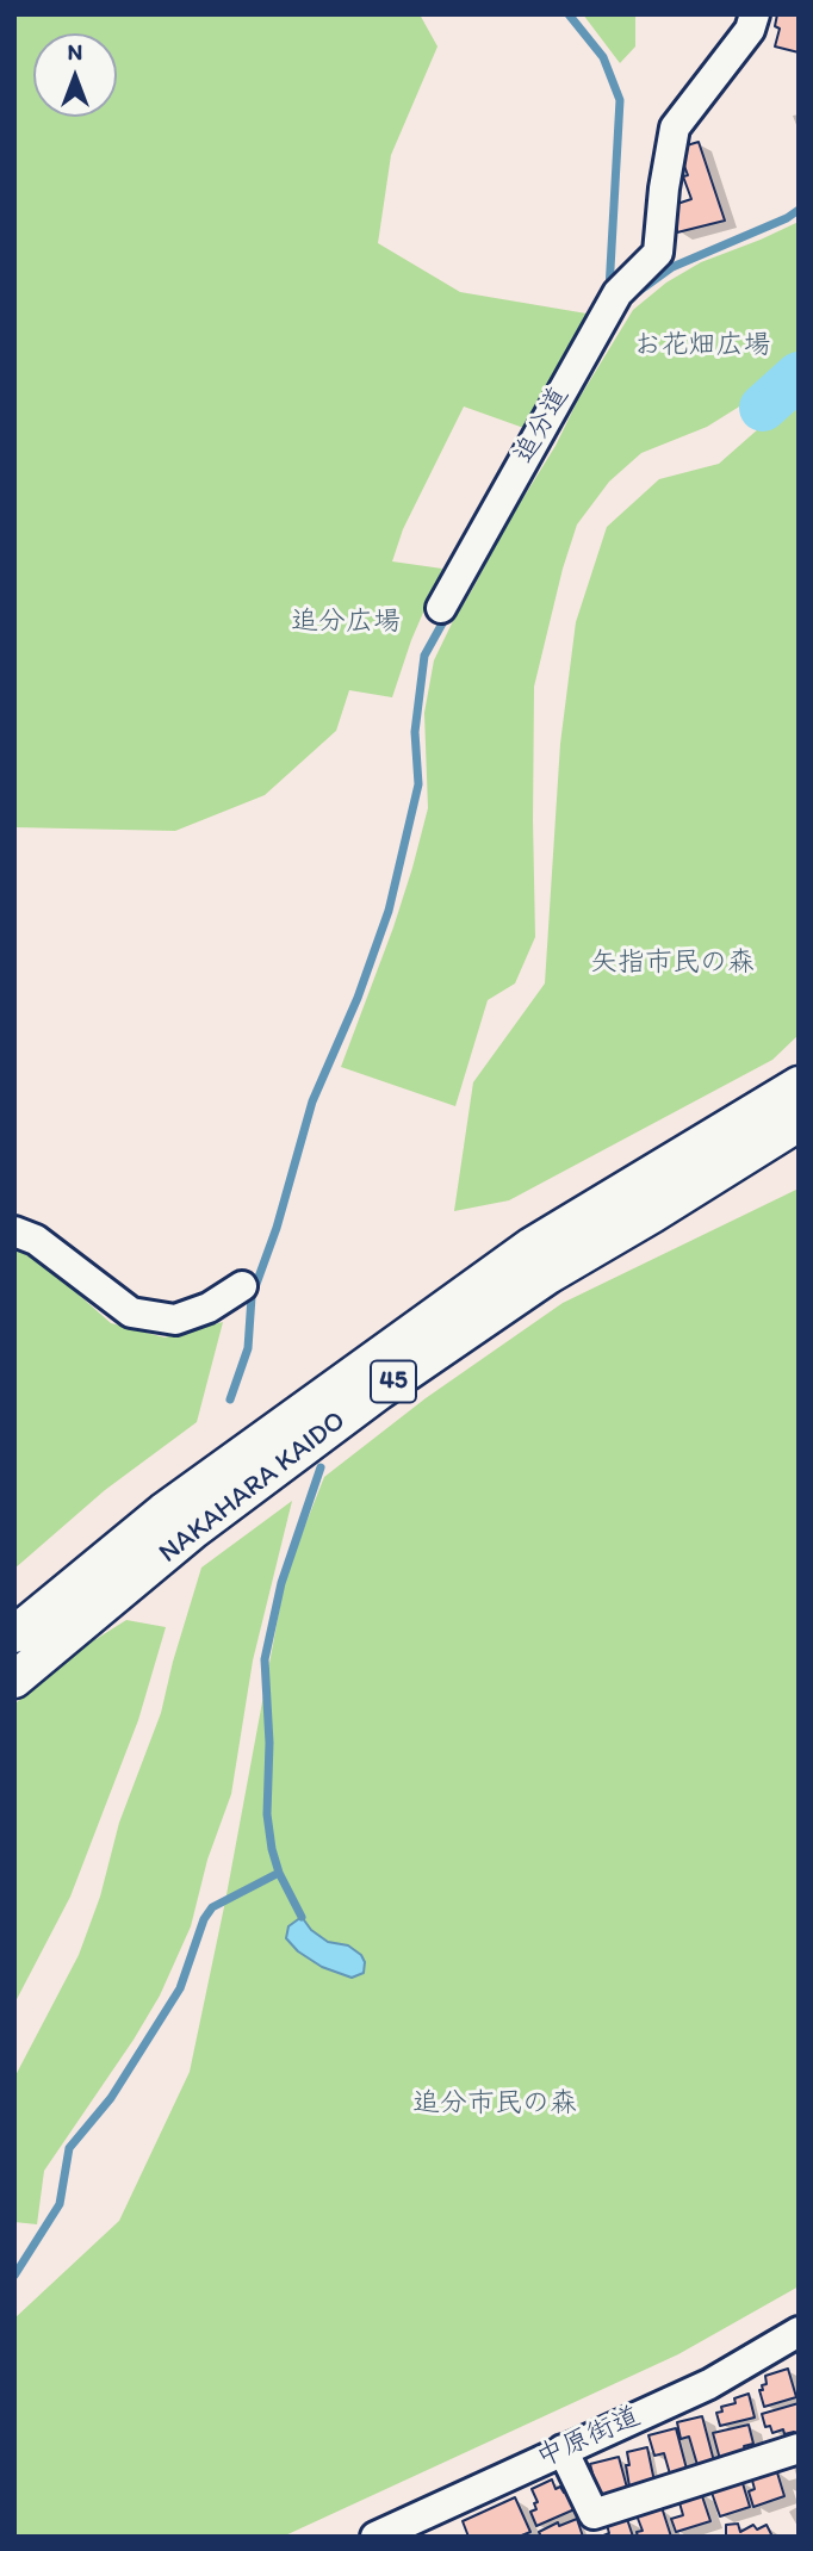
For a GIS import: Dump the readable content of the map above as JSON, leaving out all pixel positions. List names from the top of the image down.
{
  "streets": {
    "main road": ["45", "NAKAHARA KAIDO"],
    "street": ["追分道", "中原街道"]
  },
  "parks": [
    "お花畑広場",
    "追分広場",
    "矢指市民の森",
    "追分市民の森"
  ],
  "north": "top"
}
